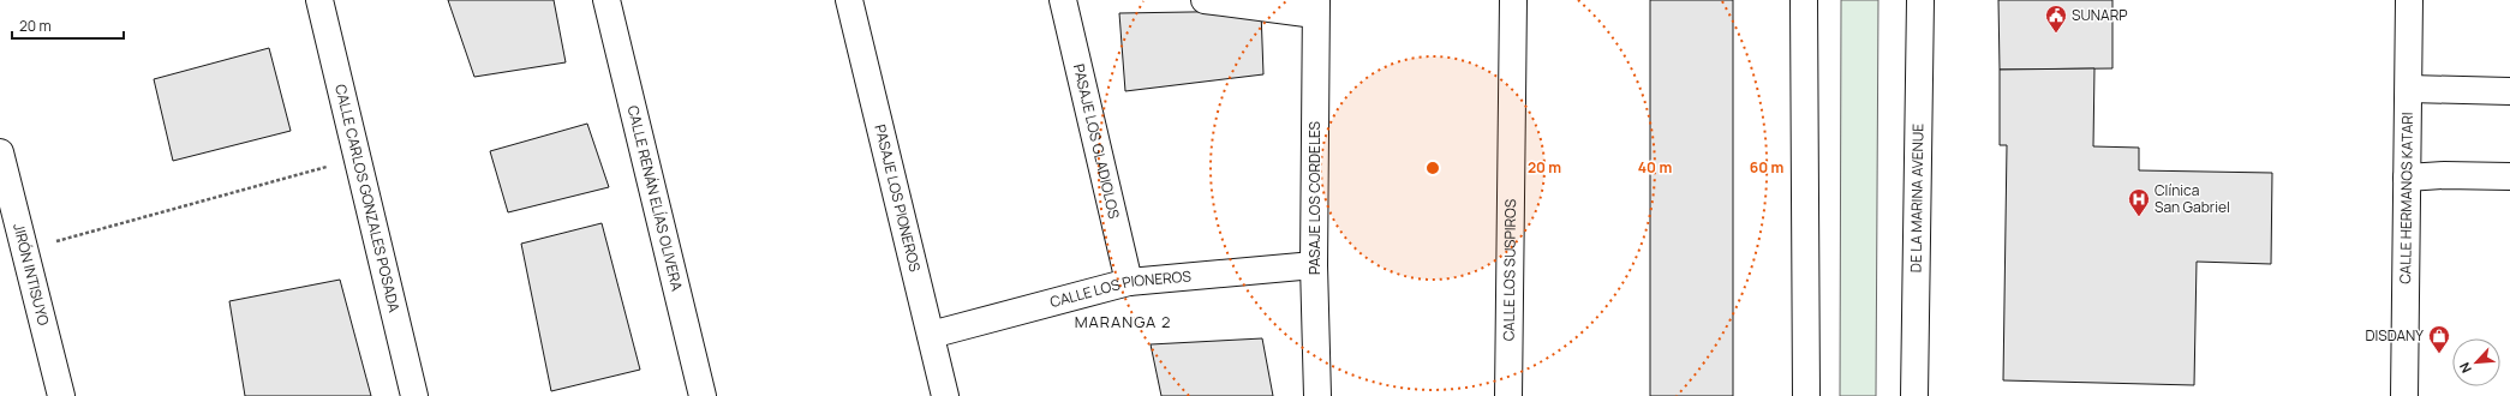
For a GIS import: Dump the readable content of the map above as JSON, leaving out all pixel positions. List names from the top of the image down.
{
  "streets": {
    "street": [
      "PASAJE LOS GLADIOLOS",
      "CALLE CARLOS GONZALES POSADA",
      "CALLE RENÁN ELÍAS OLIVERA",
      "PASAJE LOS PIONEROS",
      "PASAJE LOS CORDELES",
      "DE LA MARINA AVENUE",
      "CALLE HERMANOS KATARI",
      "CALLE LOS SUSPIROS",
      "JIRÓN INTISUYO",
      "CALLE LOS PIONEROS"
    ]
  },
  "crossings": [
    ["PASAJE LOS GLADIOLOS", "CALLE LOS PIONEROS"],
    ["PASAJE LOS PIONEROS", "CALLE LOS PIONEROS"],
    ["PASAJE LOS CORDELES", "CALLE LOS PIONEROS"]
  ],
  "districts": ["MARANGA 2"],
  "places": {
    "public building": ["SUNARP"],
    "hospital": ["Clínica San Gabriel"],
    "shop": ["DISDANY"]
  },
  "scale_bar": "20 m",
  "north": "bottom left",
  "rings": ["20 m", "40 m", "60 m"]
}
